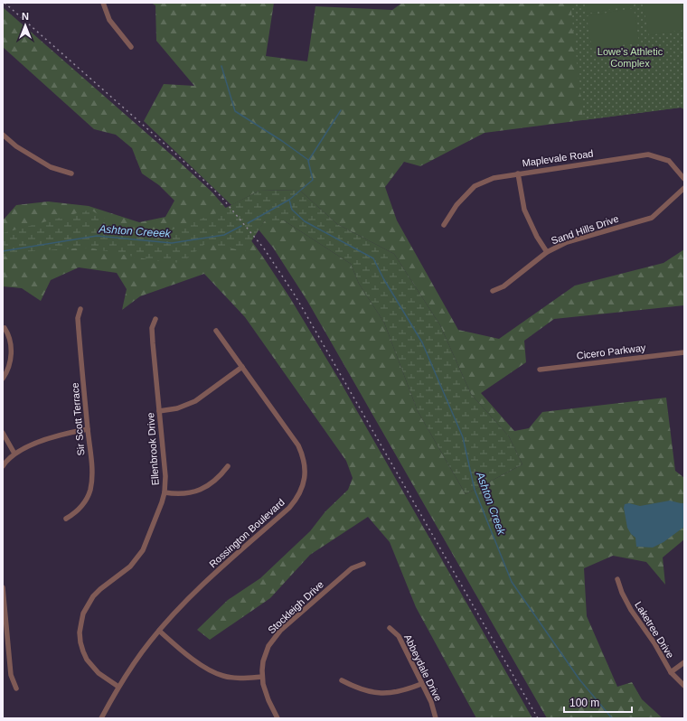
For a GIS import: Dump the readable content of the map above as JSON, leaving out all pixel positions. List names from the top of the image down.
{
  "streets": {
    "street": [
      "Maplevale Road",
      "Sand Hills Drive",
      "Cicero Parkway",
      "Sir Scott Terrace",
      "Ellenbrook Drive",
      "Rossington Boulevard",
      "Stockleigh Drive",
      "Laketree Drive",
      "Abbeydale Drive"
    ]
  },
  "crossings": [
    ["Ellenbrook Drive", "Rossington Boulevard"]
  ],
  "water": ["Ashton Creeek", "Ashton Creek"],
  "parks": ["Lowe's Athletic Complex"],
  "scale_bar": "100 m",
  "north": "top"
}
